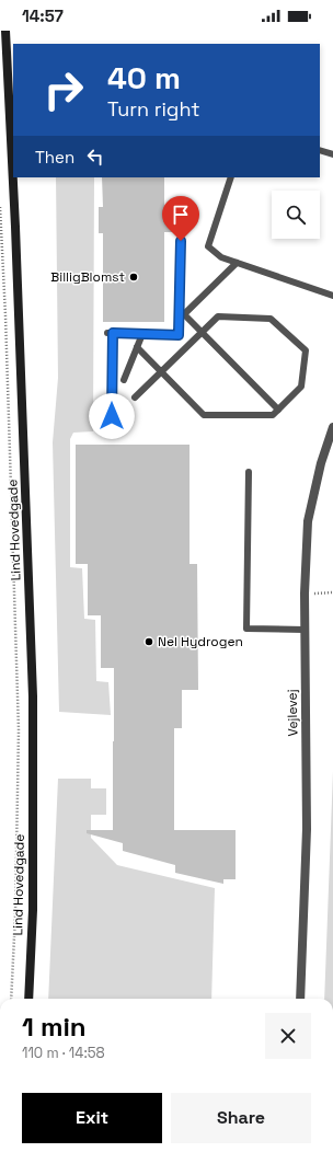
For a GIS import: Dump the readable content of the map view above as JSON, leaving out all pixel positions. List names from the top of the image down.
{
  "streets": {
    "main road": ["Lind Hovedgade"],
    "street": ["Vejlevej"]
  },
  "places": ["BilligBlomst", "Nel Hydrogen"],
  "page": {
    "status": "14:57",
    "turn": ["40 m", "Turn right"],
    "then": "Then",
    "heading": ["1 min", "110 m · 14:58"],
    "buttons": ["Exit", "Share"]
  }
}
